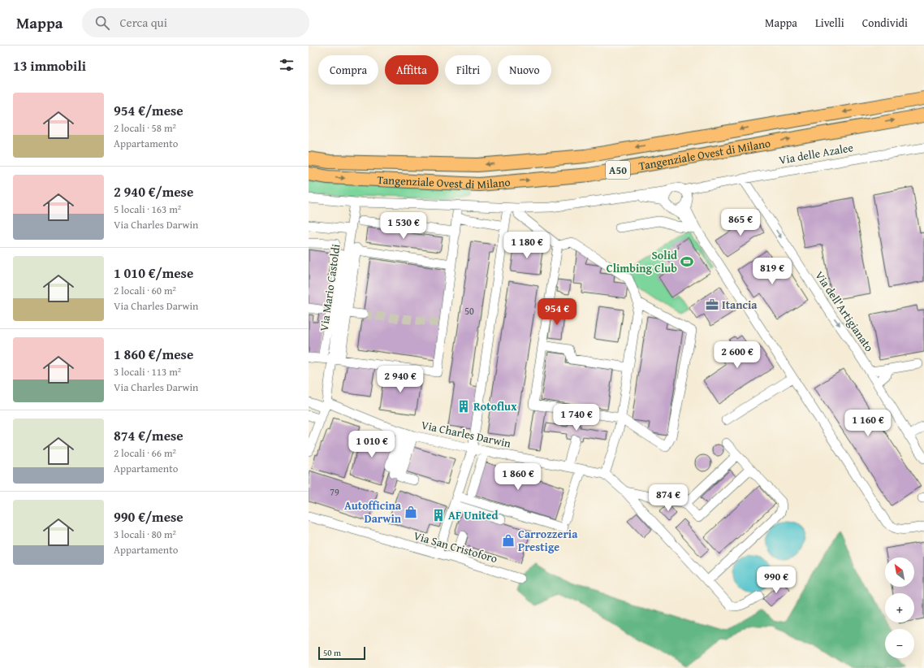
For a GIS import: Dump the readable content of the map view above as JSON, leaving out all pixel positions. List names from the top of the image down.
{
  "streets": {
    "highway": ["Tangenziale Ovest di Milano", "A50"],
    "street": [
      "Via delle Azalee",
      "Via Mario Castoldi",
      "Via dell'Artigianato",
      "Via Charles Darwin",
      "Via San Cristoforo"
    ]
  },
  "crossings": [
    ["Via delle Azalee", "Via dell'Artigianato"],
    ["Via Mario Castoldi", "Via Charles Darwin"]
  ],
  "places": {
    "sports": ["Solid Climbing Club"],
    "office": ["Itancia"],
    "building": ["Rotoflux", "AF United"],
    "shop": ["Autofficina Darwin", "Carrozzeria Prestige"]
  },
  "house_numbers": ["50", "79"],
  "scale_bar": "50 m",
  "north": "top left",
  "page": {
    "header": "Mappa",
    "search": "Cerca qui",
    "nav": ["Mappa", "Livelli", "Condividi"],
    "heading": "13 immobili",
    "chip": [
      "Compra",
      "Affitta",
      "Filtri",
      "Nuovo"
    ],
    "list": [
      {
        "name": "954 €/mese",
        "note": "2 locali · 58 m² · Appartamento"
      },
      {
        "name": "2 940 €/mese",
        "note": "5 locali · 163 m² · Via Charles Darwin"
      },
      {
        "name": "1 010 €/mese",
        "note": "2 locali · 60 m² · Via Charles Darwin"
      },
      {
        "name": "1 860 €/mese",
        "note": "3 locali · 113 m² · Via Charles Darwin"
      },
      {
        "name": "874 €/mese",
        "note": "2 locali · 66 m² · Appartamento"
      },
      {
        "name": "990 €/mese",
        "note": "3 locali · 80 m² · Appartamento"
      }
    ],
    "price": [
      "865 €",
      "1 530 €",
      "1 180 €",
      "819 €",
      "954 €",
      "2 600 €",
      "2 940 €",
      "1 740 €",
      "1 160 €",
      "1 010 €",
      "1 860 €",
      "874 €",
      "990 €"
    ],
    "map_buttons": ["+", "−"],
    "scale": "50 m"
  }
}
